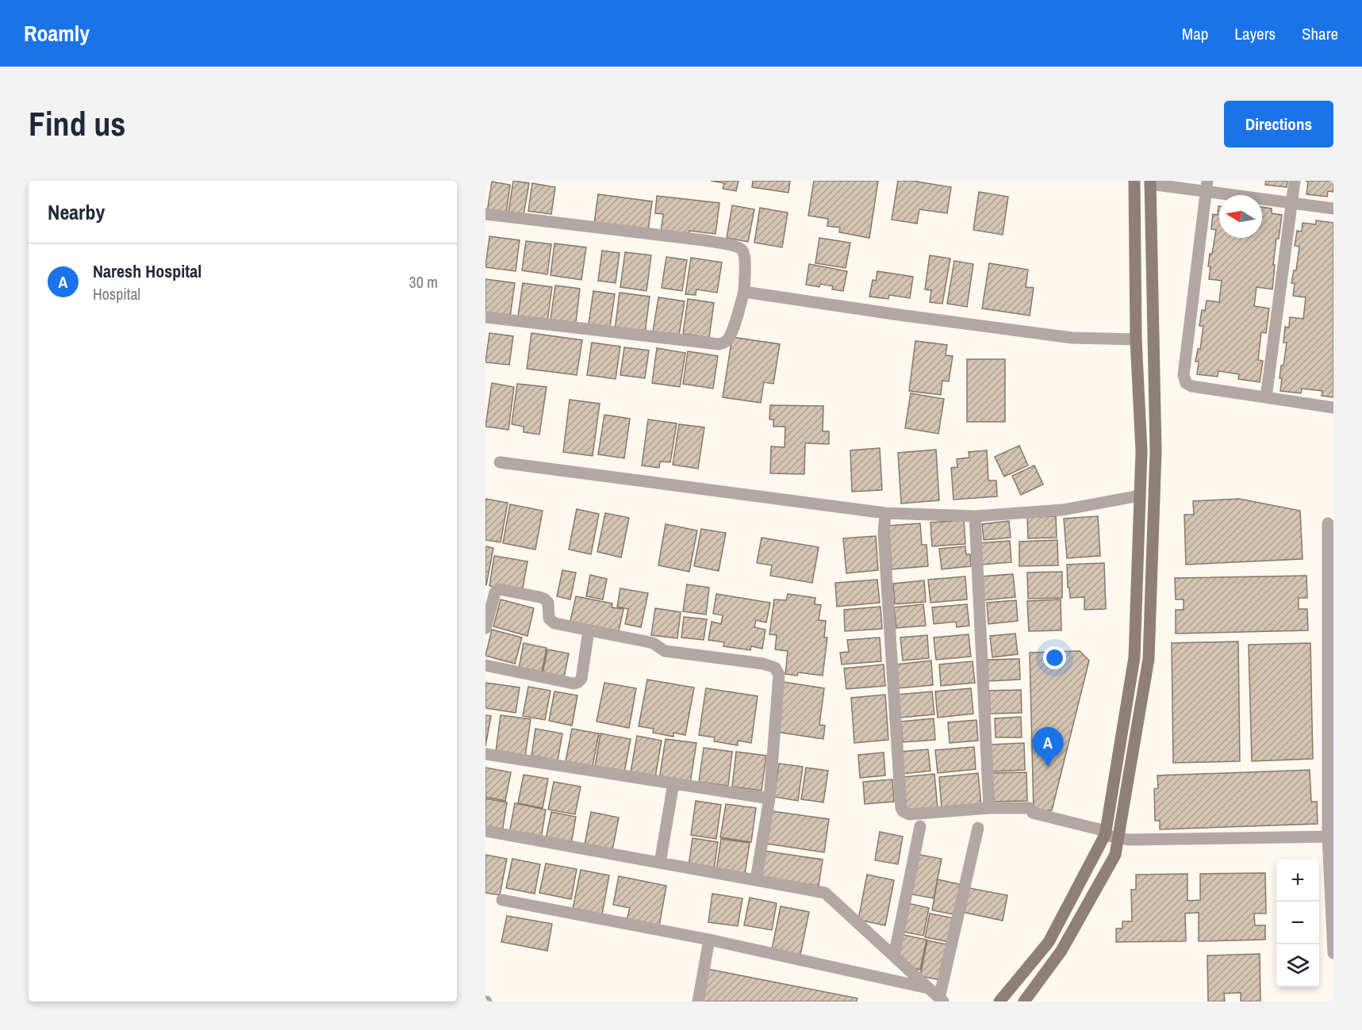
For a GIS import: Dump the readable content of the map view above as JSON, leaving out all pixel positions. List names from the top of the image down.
{
  "north": "left",
  "page": {
    "header": "Roamly",
    "nav": ["Map", "Layers", "Share"],
    "buttons": "Directions",
    "title": "Find us",
    "heading": "Nearby",
    "list": [
      {
        "mark": "A",
        "name": "Naresh Hospital",
        "note": "Hospital",
        "value": "30 m"
      }
    ],
    "pins": "A",
    "map_buttons": ["+", "−"]
  }
}
